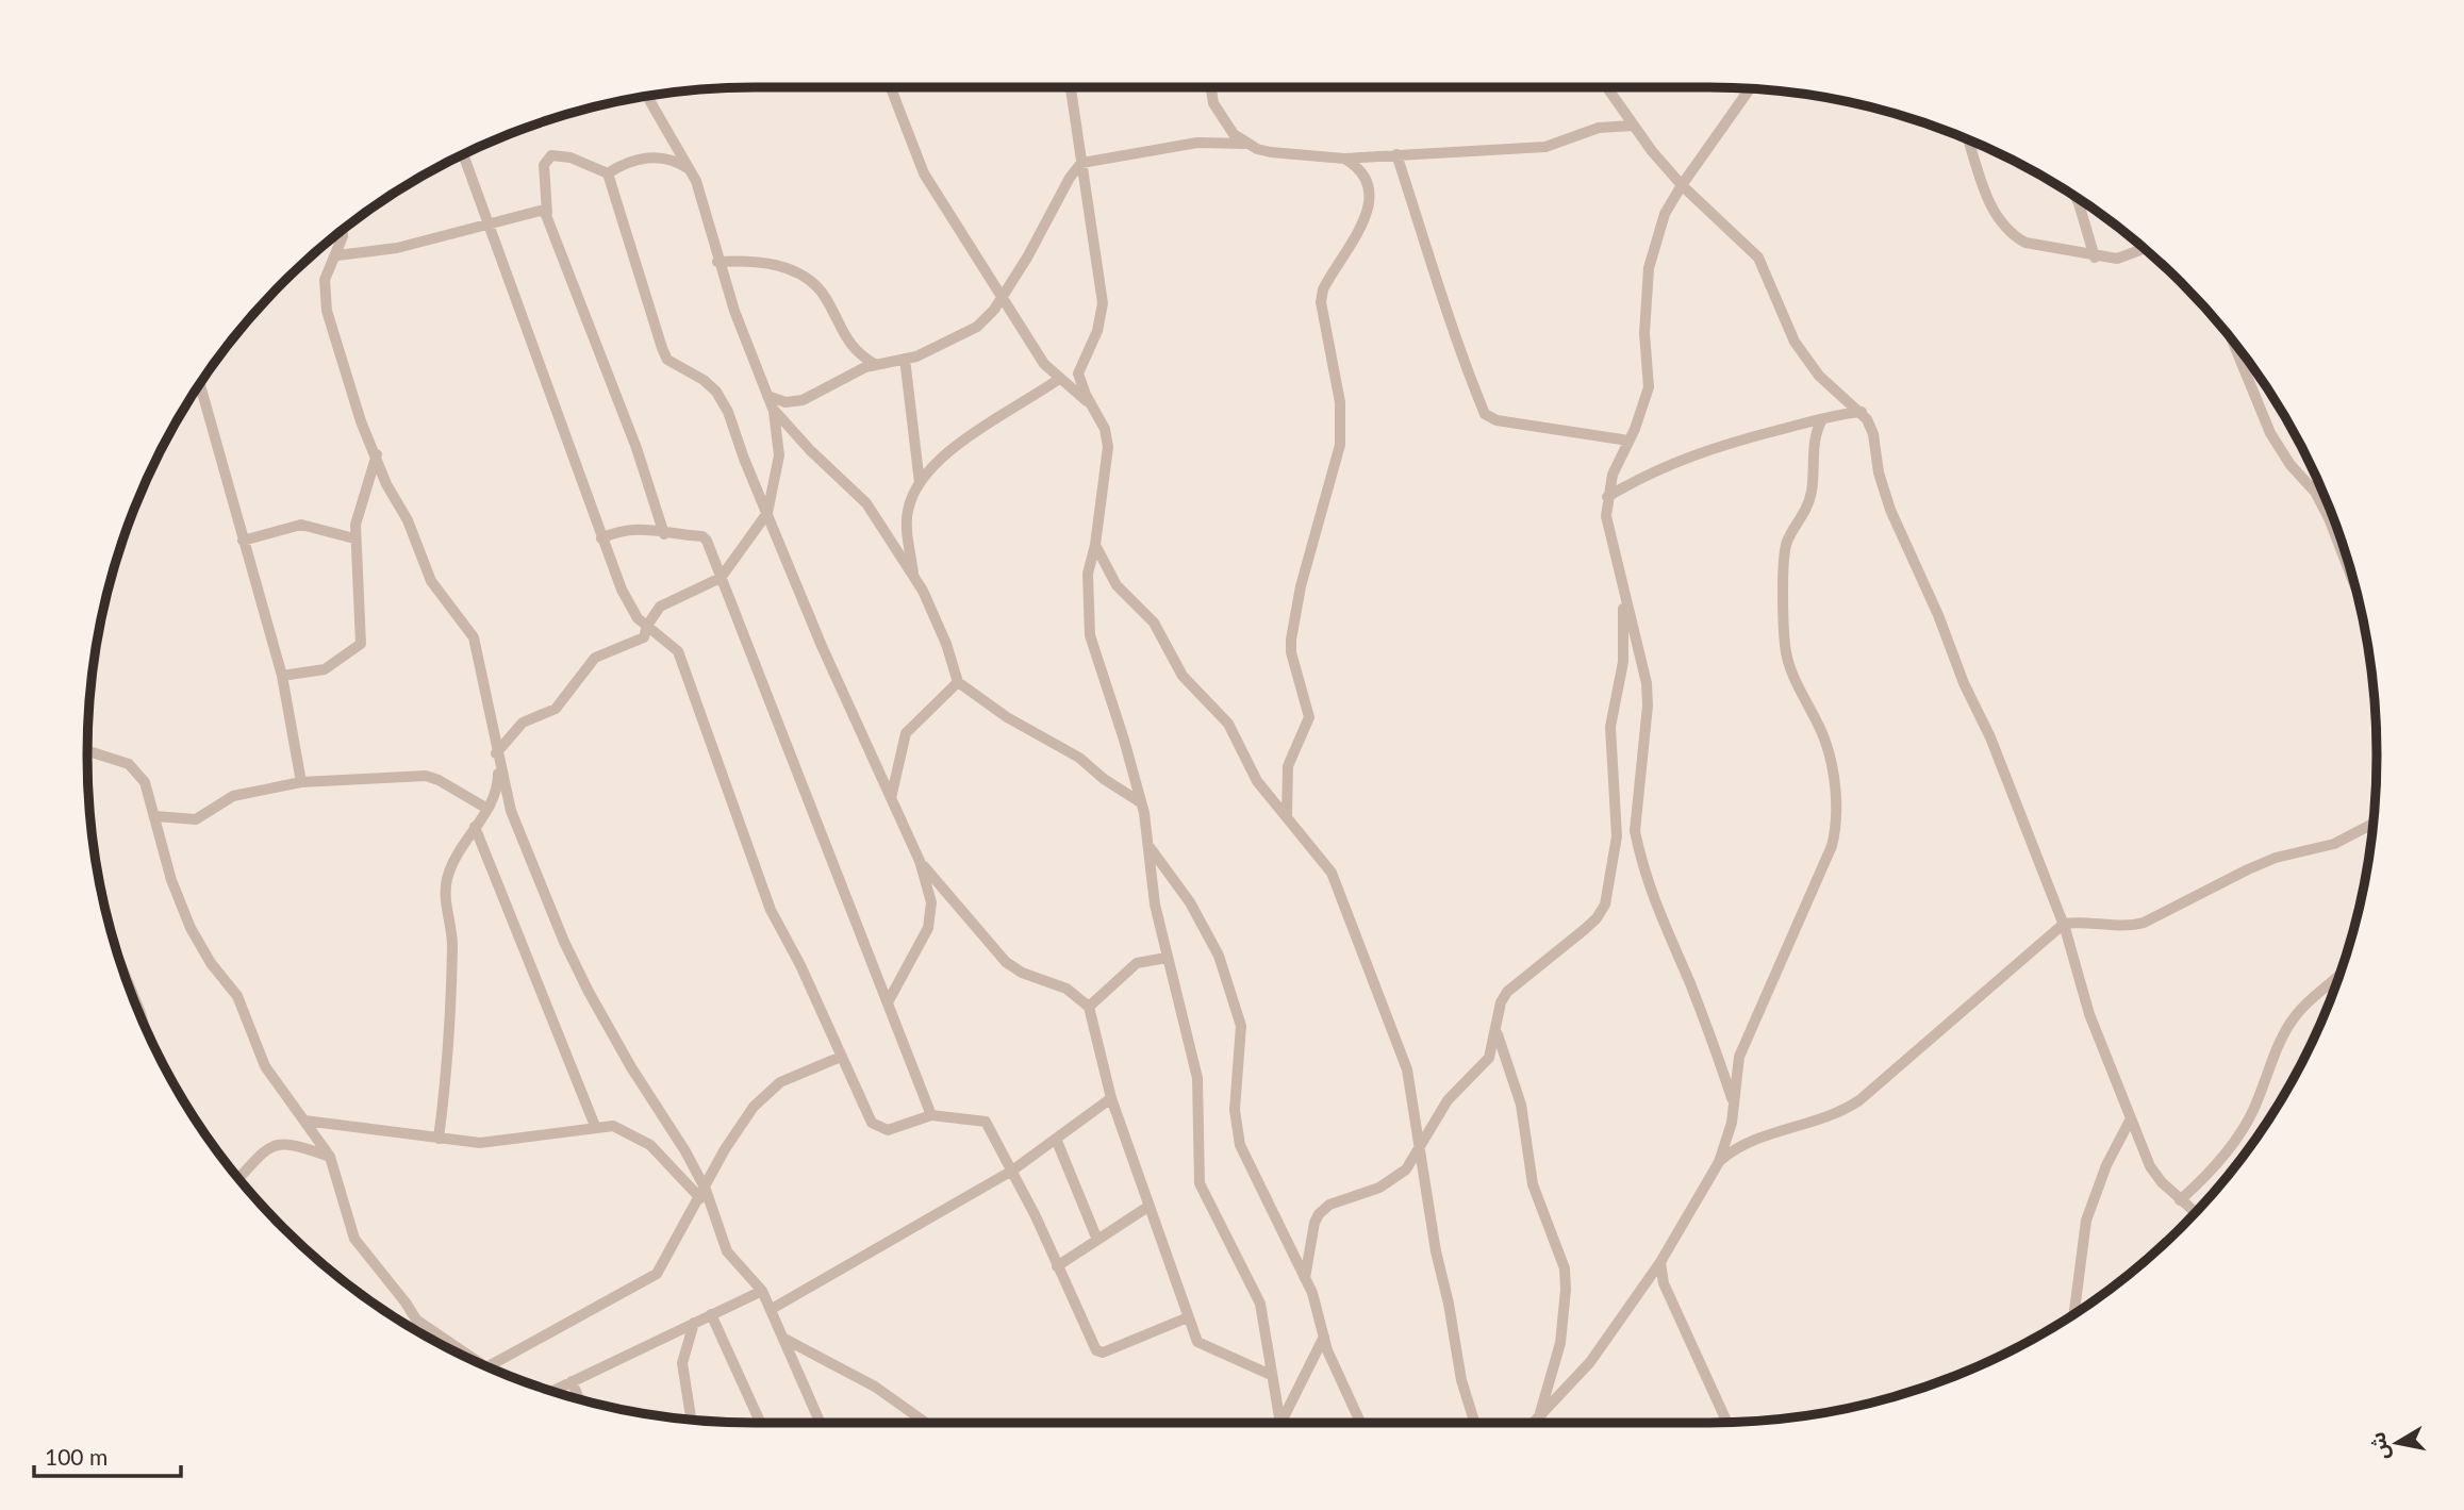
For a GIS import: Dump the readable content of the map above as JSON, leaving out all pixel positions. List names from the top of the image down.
{
  "scale_bar": "100 m",
  "north": "left"
}
